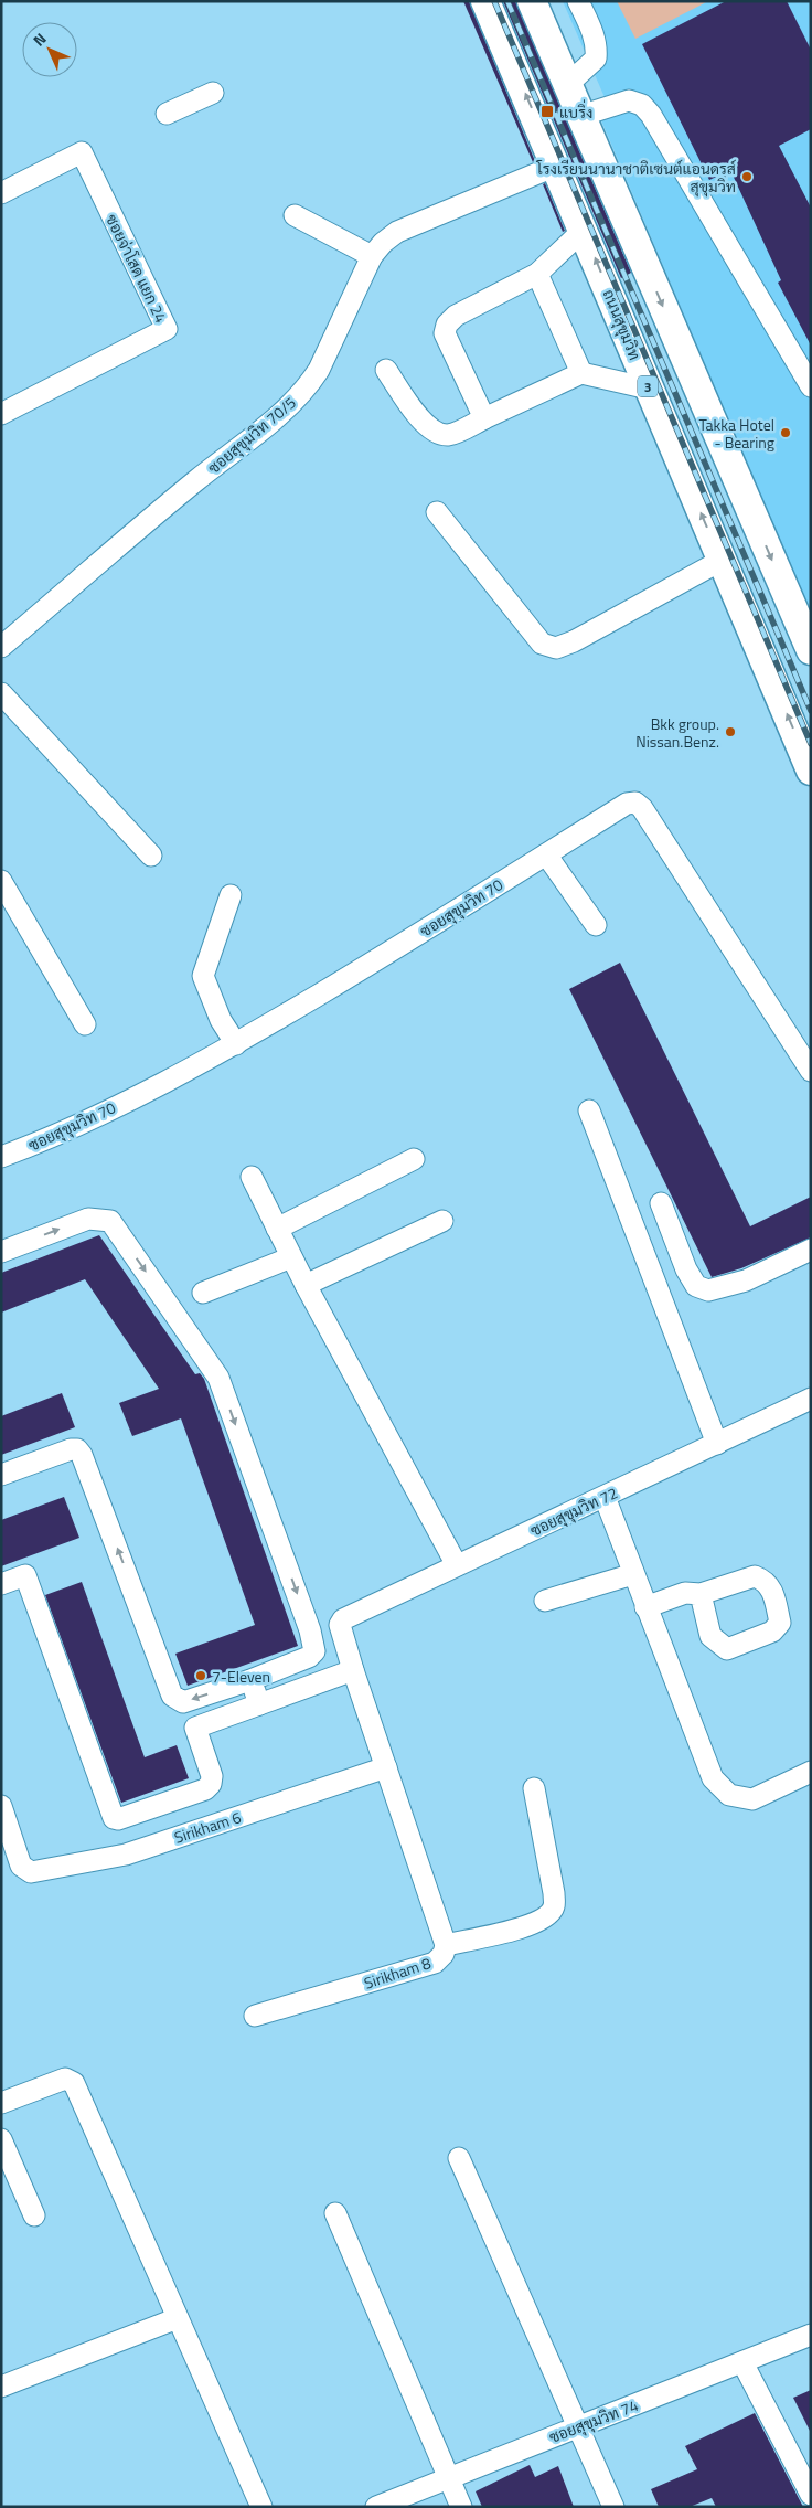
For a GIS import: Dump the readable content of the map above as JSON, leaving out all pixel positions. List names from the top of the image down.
{
  "streets": {
    "highway": ["ถนนสุขุมวิท", "3"],
    "street": [
      "ซอยจ่าโสด แยก 24",
      "ซอยสุขุมวิท 70/5",
      "ซอยสุขุมวิท 70",
      "ซอยสุขุมวิท 72",
      "Sirikham 6",
      "Sirikham 8",
      "ซอยสุขุมวิท 74"
    ]
  },
  "crossings": [
    ["ถนนสุขุมวิท", "ซอยสุขุมวิท 70/5"],
    ["ซอยสุขุมวิท 72", "Sirikham 8"],
    ["Sirikham 6", "Sirikham 8"]
  ],
  "places": {
    "transit": ["แบริ่ง"],
    "other": [
      "โรงเรียนนานาชาติเซนต์แอนดรูส์ สุขุมวิท",
      "Takka Hotel - Bearing",
      "Bkk group. Nissan.Benz.",
      "7-Eleven"
    ]
  },
  "north": "top left"
}
